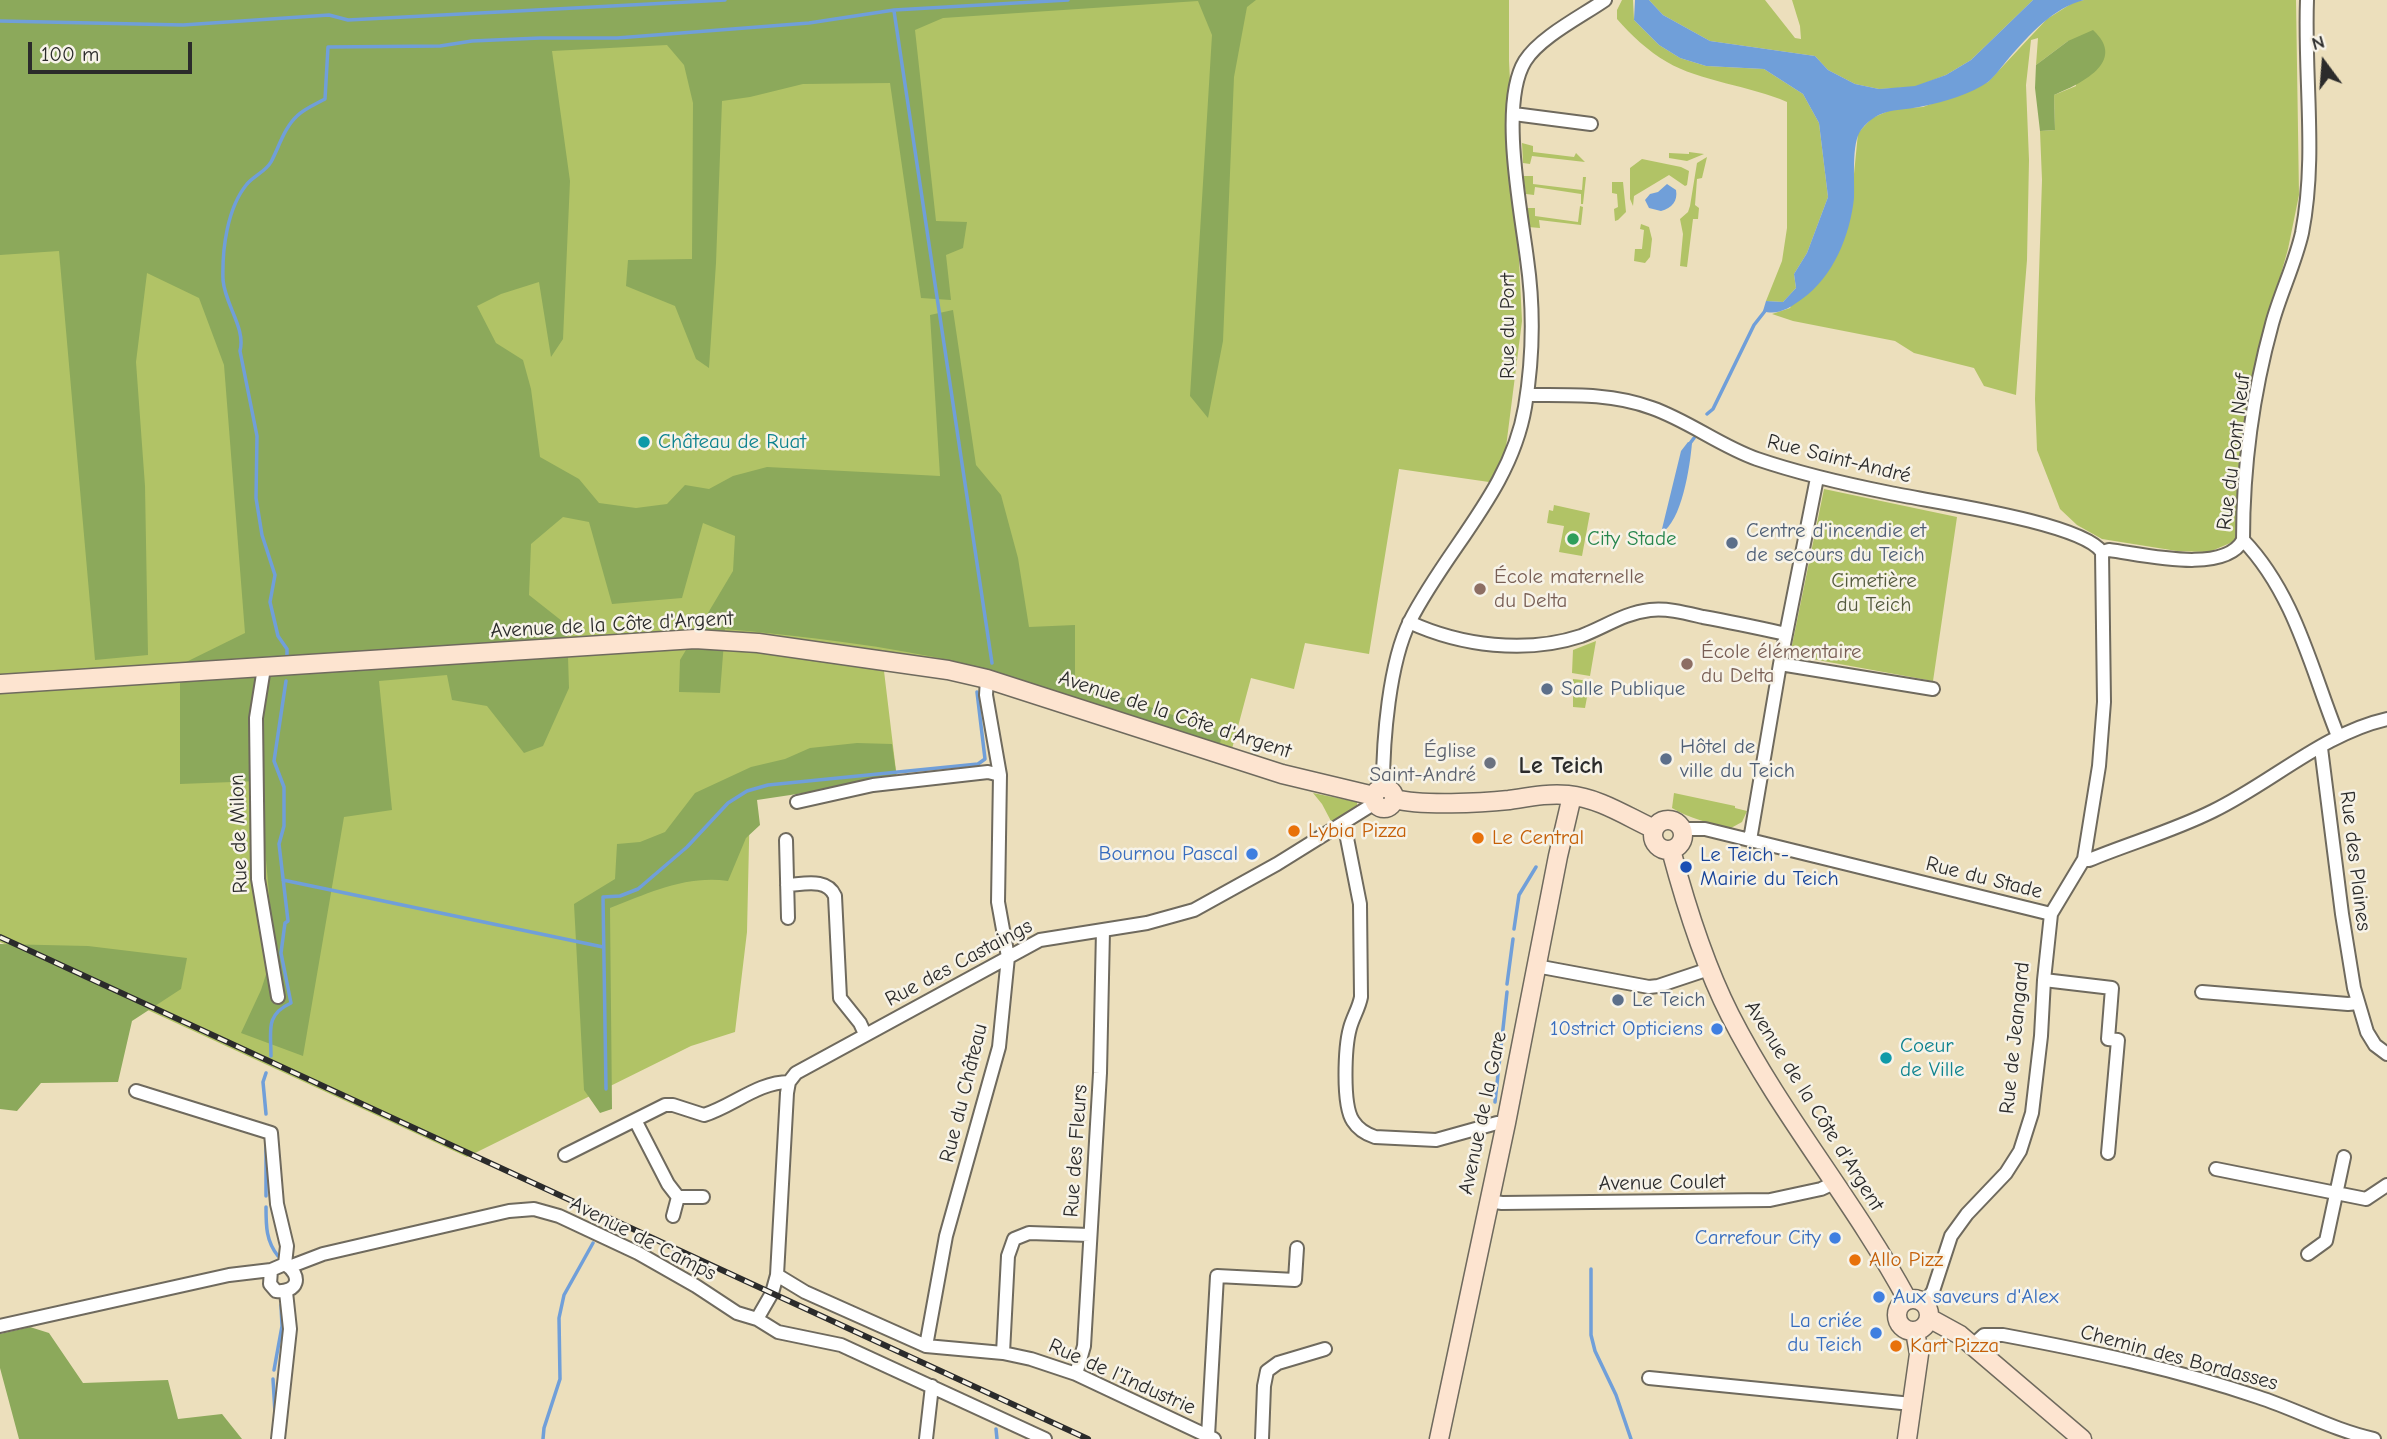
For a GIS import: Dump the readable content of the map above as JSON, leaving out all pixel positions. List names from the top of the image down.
{
  "streets": {
    "main road": ["Avenue de la Côte d'Argent", "Avenue de la Gare"],
    "street": [
      "Rue du Port",
      "Rue du Pont Neuf",
      "Rue Saint-André",
      "Rue de Milon",
      "Rue des Plaines",
      "Rue du Stade",
      "Rue des Castaings",
      "Rue de Jeangard",
      "Rue du Château",
      "Rue des Fleurs",
      "Avenue Coulet",
      "Avenue de Camps",
      "Chemin des Bordasses",
      "Rue de l'Industrie"
    ]
  },
  "crossings": [
    ["Rue du Port", "Rue Saint-André"],
    ["Rue du Port", "Avenue de la Côte d'Argent"],
    ["Rue du Port", "Rue des Castaings"],
    ["Rue du Pont Neuf", "Rue Saint-André"],
    ["Avenue de la Côte d'Argent", "Rue de Milon"],
    ["Avenue de la Côte d'Argent", "Rue du Stade"],
    ["Avenue de la Côte d'Argent", "Rue des Castaings"],
    ["Avenue de la Côte d'Argent", "Rue de Jeangard"],
    ["Avenue de la Côte d'Argent", "Rue du Château"],
    ["Avenue de la Côte d'Argent", "Avenue de la Gare"],
    ["Avenue de la Côte d'Argent", "Avenue Coulet"],
    ["Rue du Stade", "Rue de Jeangard"],
    ["Rue des Castaings", "Rue du Château"],
    ["Rue des Castaings", "Rue des Fleurs"],
    ["Rue du Château", "Rue de l'Industrie"],
    ["Avenue de la Gare", "Avenue Coulet"],
    ["Rue des Fleurs", "Rue de l'Industrie"]
  ],
  "districts": ["Le Teich"],
  "parks": ["Cimetière du Teich"],
  "places": [
    "Château de Ruat",
    "City Stade",
    "Centre d'incendie et de secours du Teich",
    "École maternelle du Delta",
    "École élémentaire du Delta",
    "Salle Publique",
    "Hôtel de ville du Teich",
    "Église Saint-André",
    "Lybia Pizza",
    "Le Central",
    "Bournou Pascal",
    "Le Teich - Mairie du Teich",
    "Le Teich",
    "10strict Opticiens",
    "Coeur de Ville",
    "Carrefour City",
    "Allo Pizz",
    "Aux saveurs d'Alex",
    "La criée du Teich",
    "Kart Pizza"
  ],
  "scale_bar": "100 m",
  "north": "top"
}
